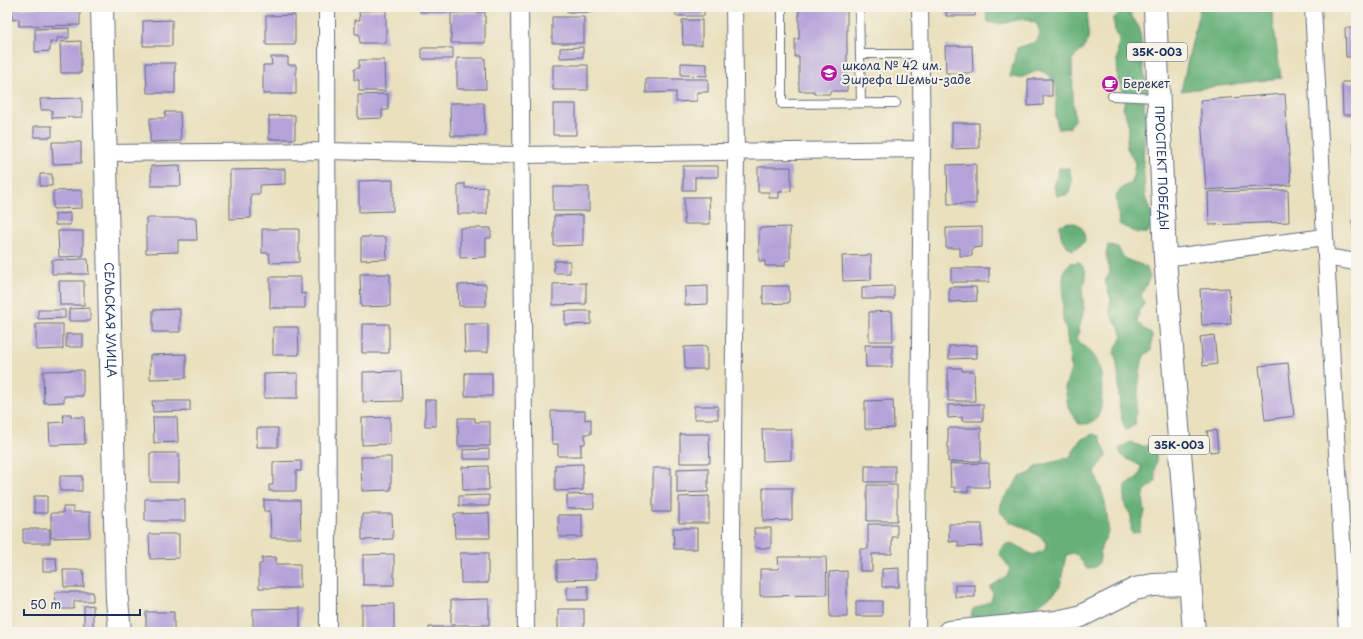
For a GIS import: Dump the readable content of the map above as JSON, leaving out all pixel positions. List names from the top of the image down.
{
  "streets": {
    "main road": ["35К-003", "ПРОСПЕКТ ПОБЕДЫ", "СЕЛЬСКАЯ УЛИЦА"]
  },
  "crossings": [
    ["35К-003", "ПРОСПЕКТ ПОБЕДЫ"]
  ],
  "places": {
    "school or university": ["школа № 42 им. Эшрефа Шемьи-заде"],
    "cafe": ["Берекет"]
  },
  "scale_bar": "50 m"
}
